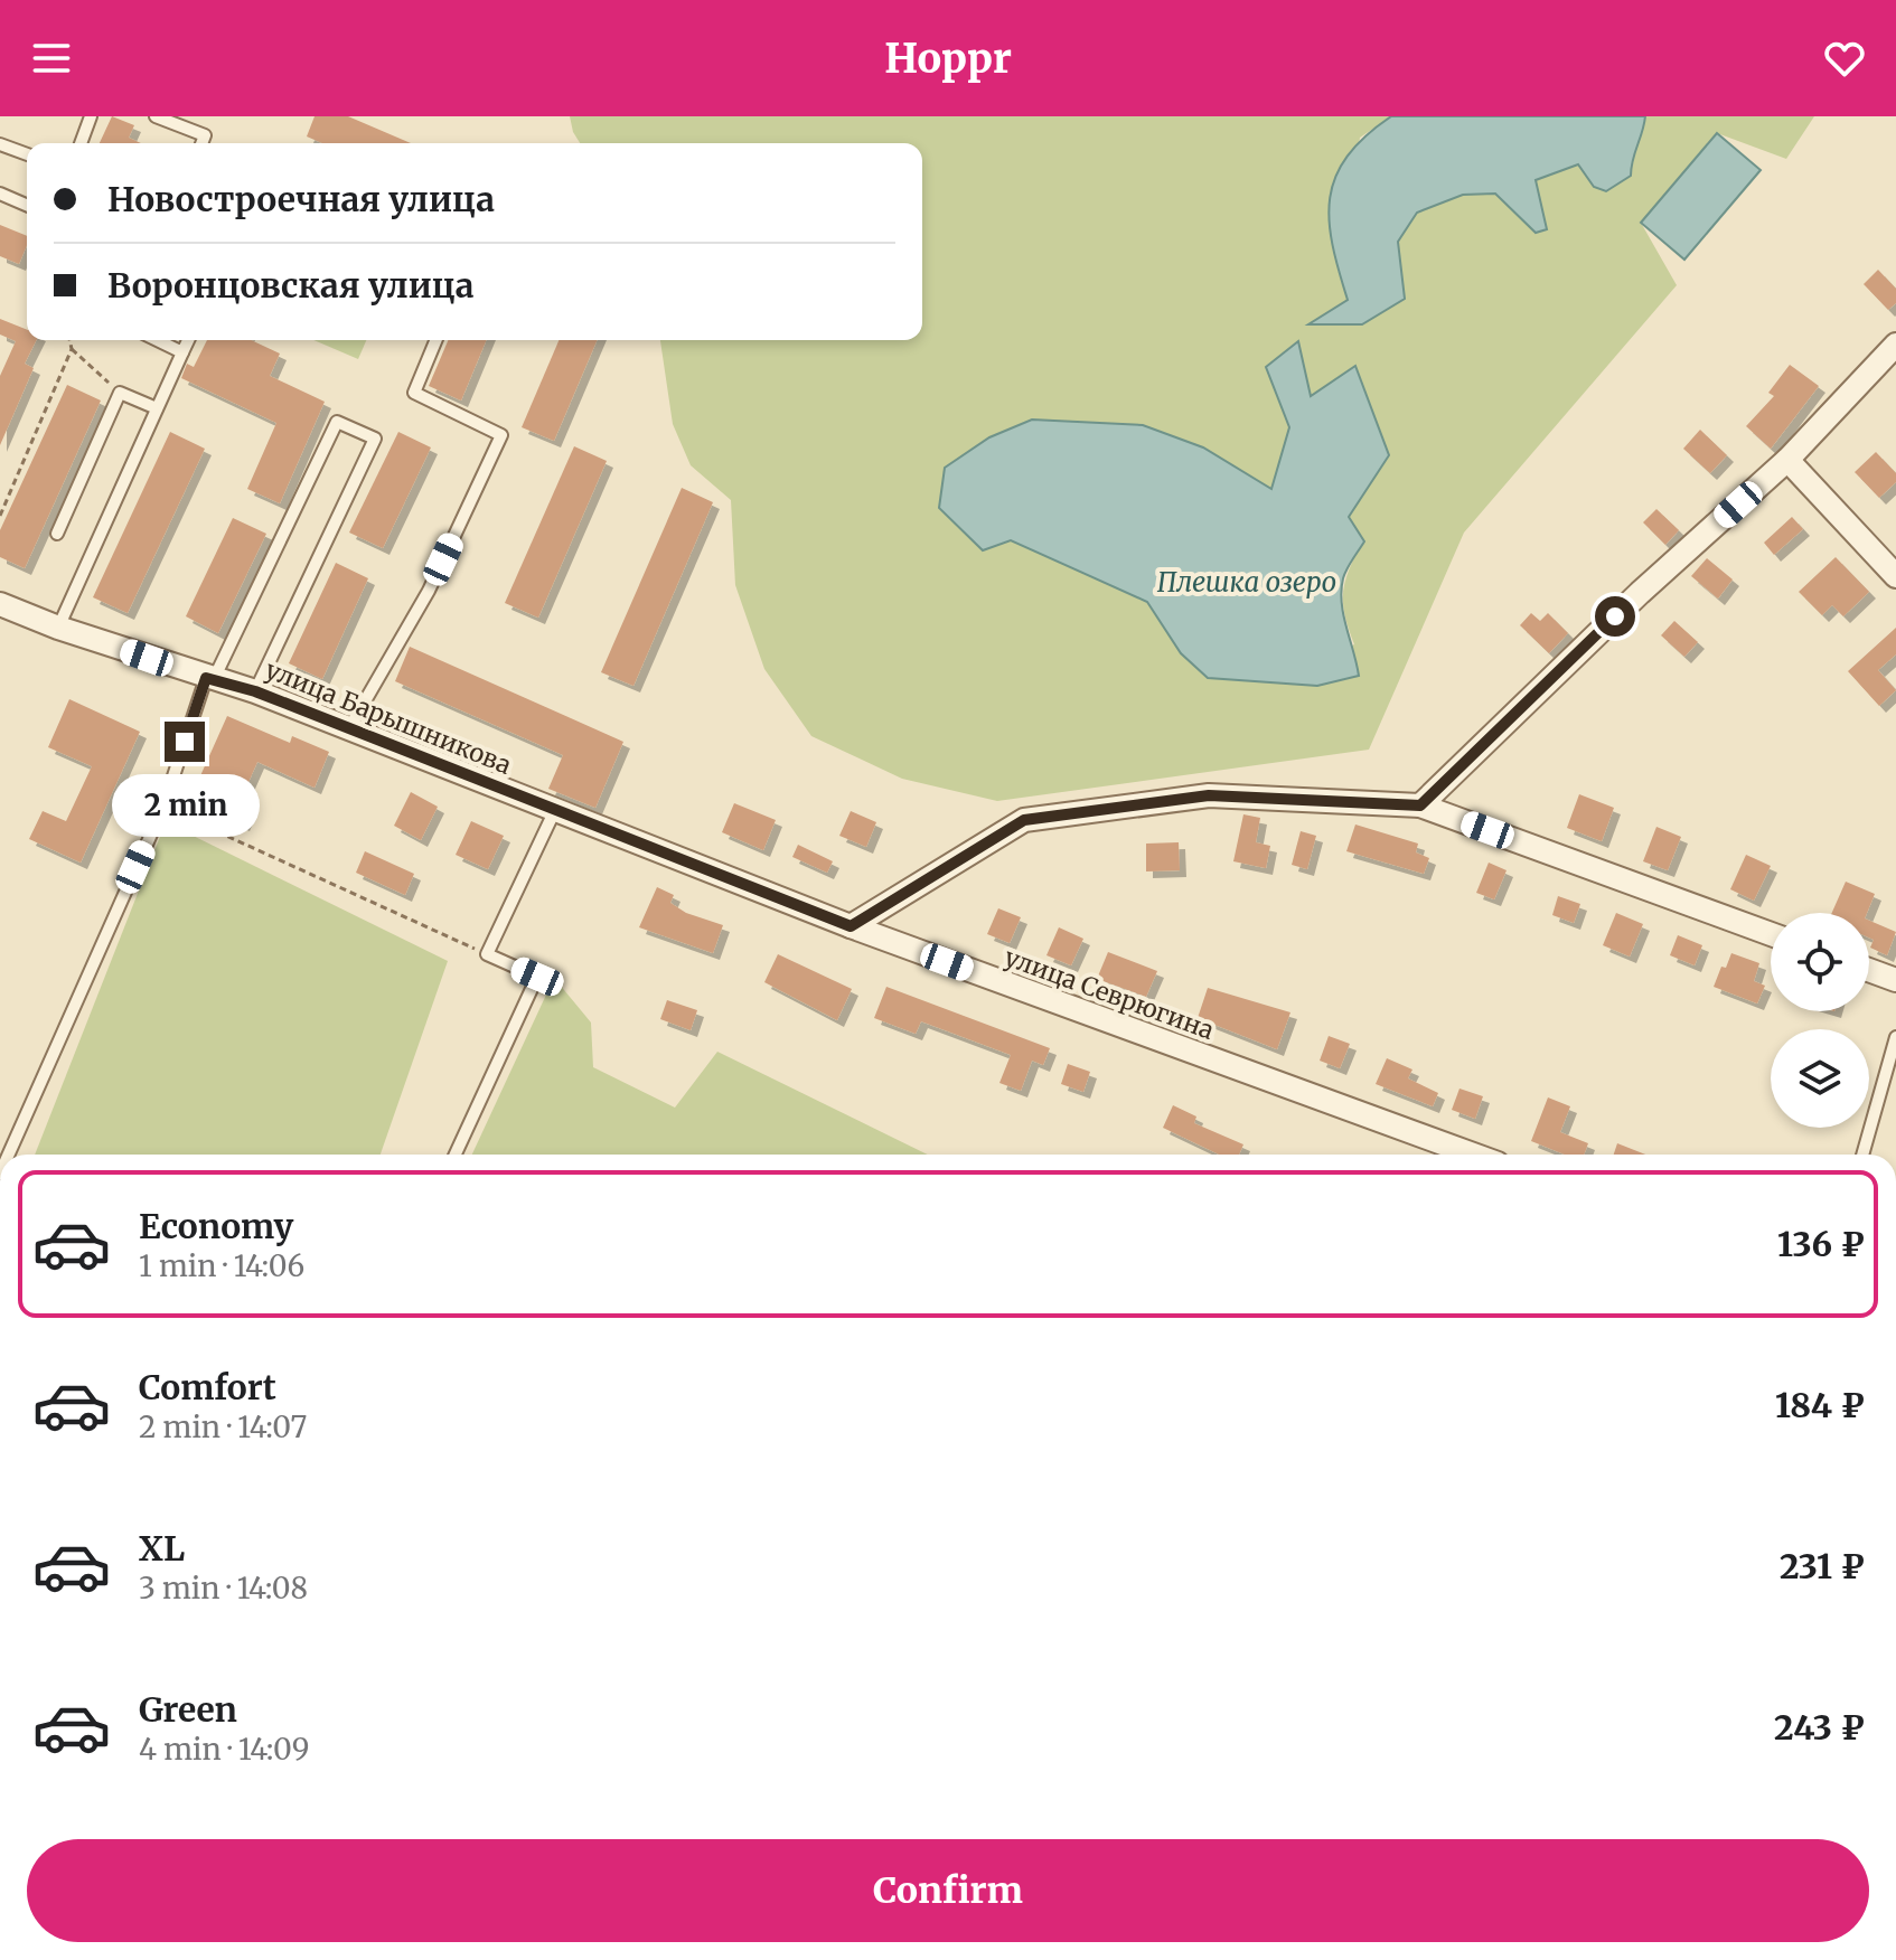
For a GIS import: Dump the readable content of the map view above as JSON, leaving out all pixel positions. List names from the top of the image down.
{
  "streets": {
    "street": ["улица Барышникова", "улица Севрюгина"]
  },
  "crossings": [
    ["улица Барышникова", "улица Севрюгина"]
  ],
  "water": ["Плешка озеро"],
  "page": {
    "header": "Hoppr",
    "banner": ["Новостроечная улица", "Воронцовская улица"],
    "bubble": "2 min",
    "list": [
      {
        "name": "Economy",
        "note": "1 min · 14:06",
        "value": "136 ₽"
      },
      {
        "name": "Comfort",
        "note": "2 min · 14:07",
        "value": "184 ₽"
      },
      {
        "name": "XL",
        "note": "3 min · 14:08",
        "value": "231 ₽"
      },
      {
        "name": "Green",
        "note": "4 min · 14:09",
        "value": "243 ₽"
      }
    ],
    "buttons": "Confirm"
  }
}
